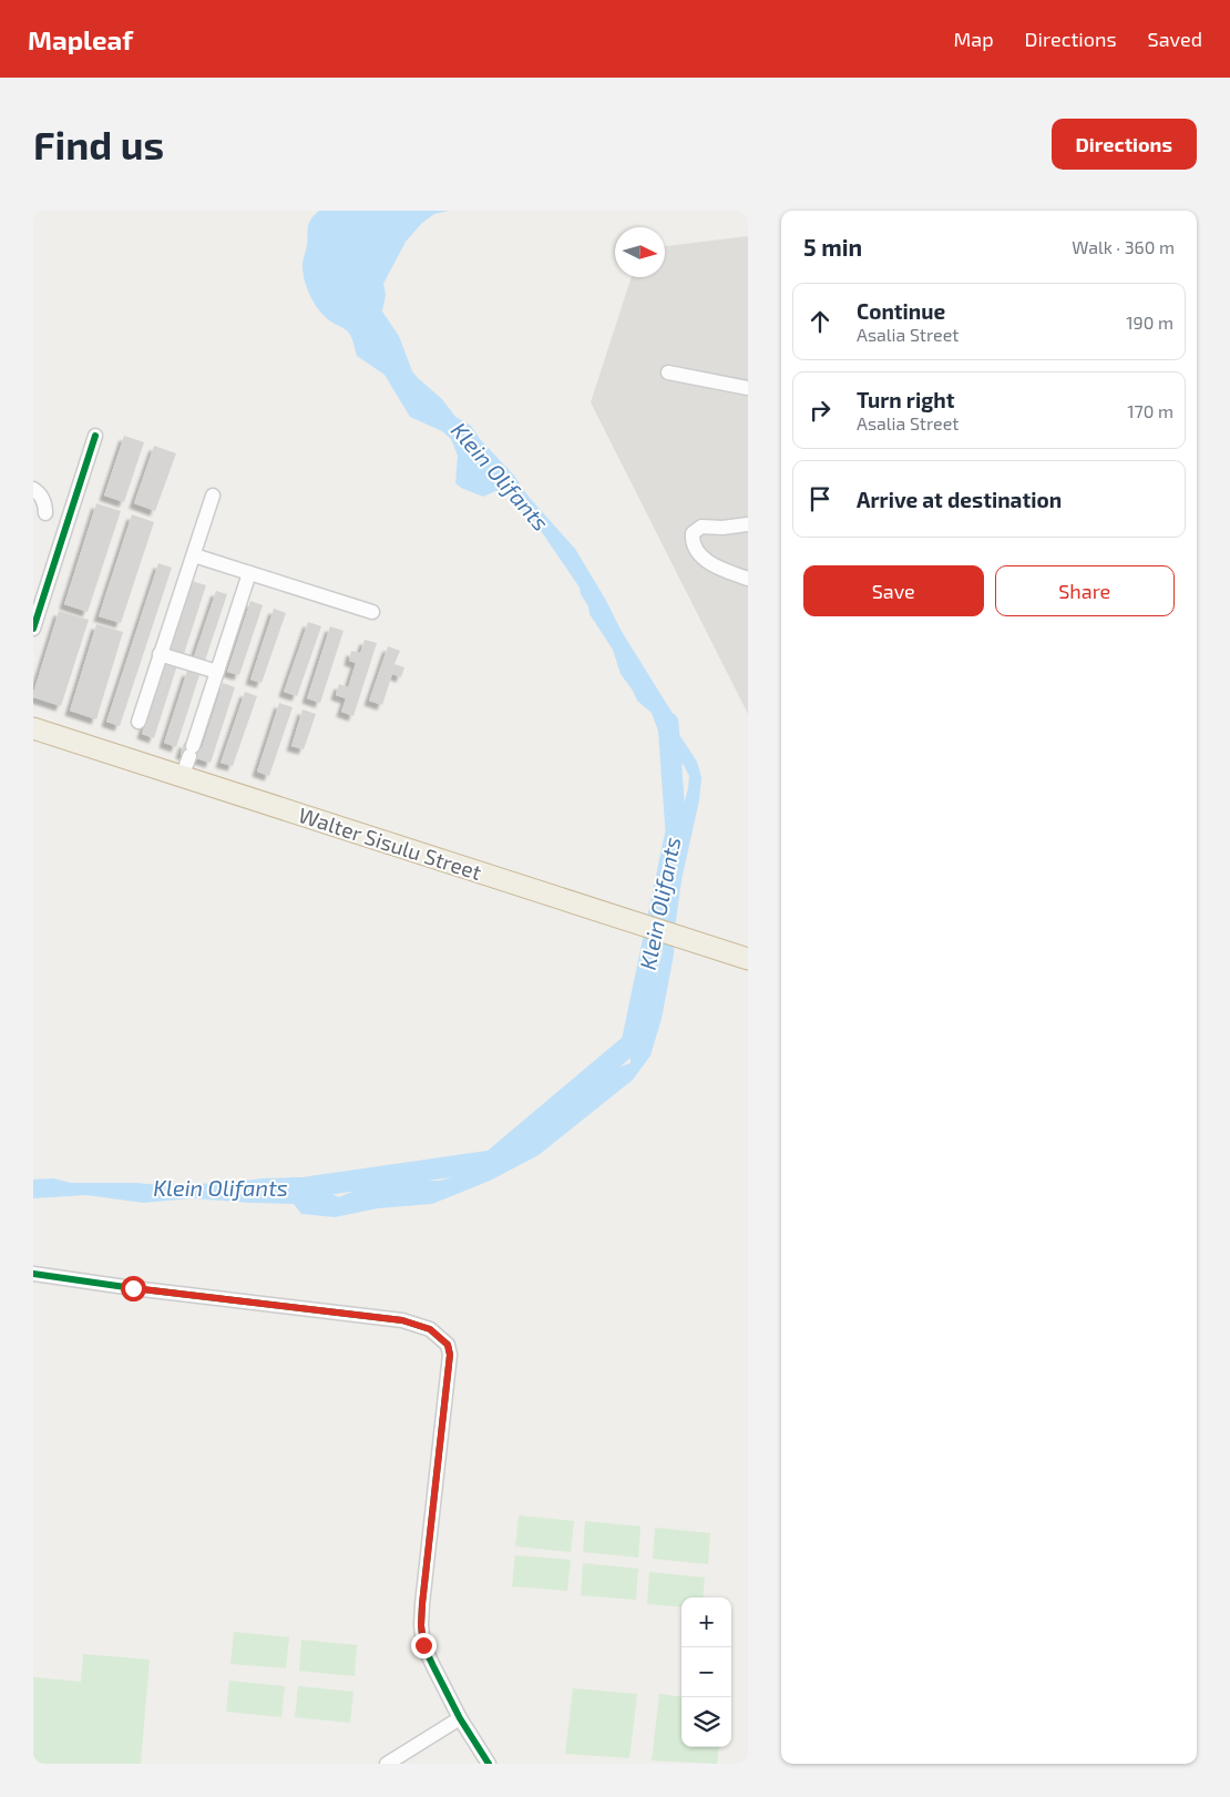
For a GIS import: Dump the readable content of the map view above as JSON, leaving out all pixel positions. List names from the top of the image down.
{
  "streets": {
    "highway": ["Walter Sisulu Street"]
  },
  "water": ["Klein Olifants"],
  "north": "right",
  "page": {
    "header": "Mapleaf",
    "nav": ["Map", "Directions", "Saved"],
    "buttons": [
      "Directions",
      ["Save", "Share"]
    ],
    "title": "Find us",
    "heading": ["5 min", "Walk · 360 m"],
    "list": [
      ["Continue", "Asalia Street", "190 m"],
      ["Turn right", "Asalia Street", "170 m"],
      "Arrive at destination"
    ],
    "map_buttons": ["+", "−"]
  }
}
